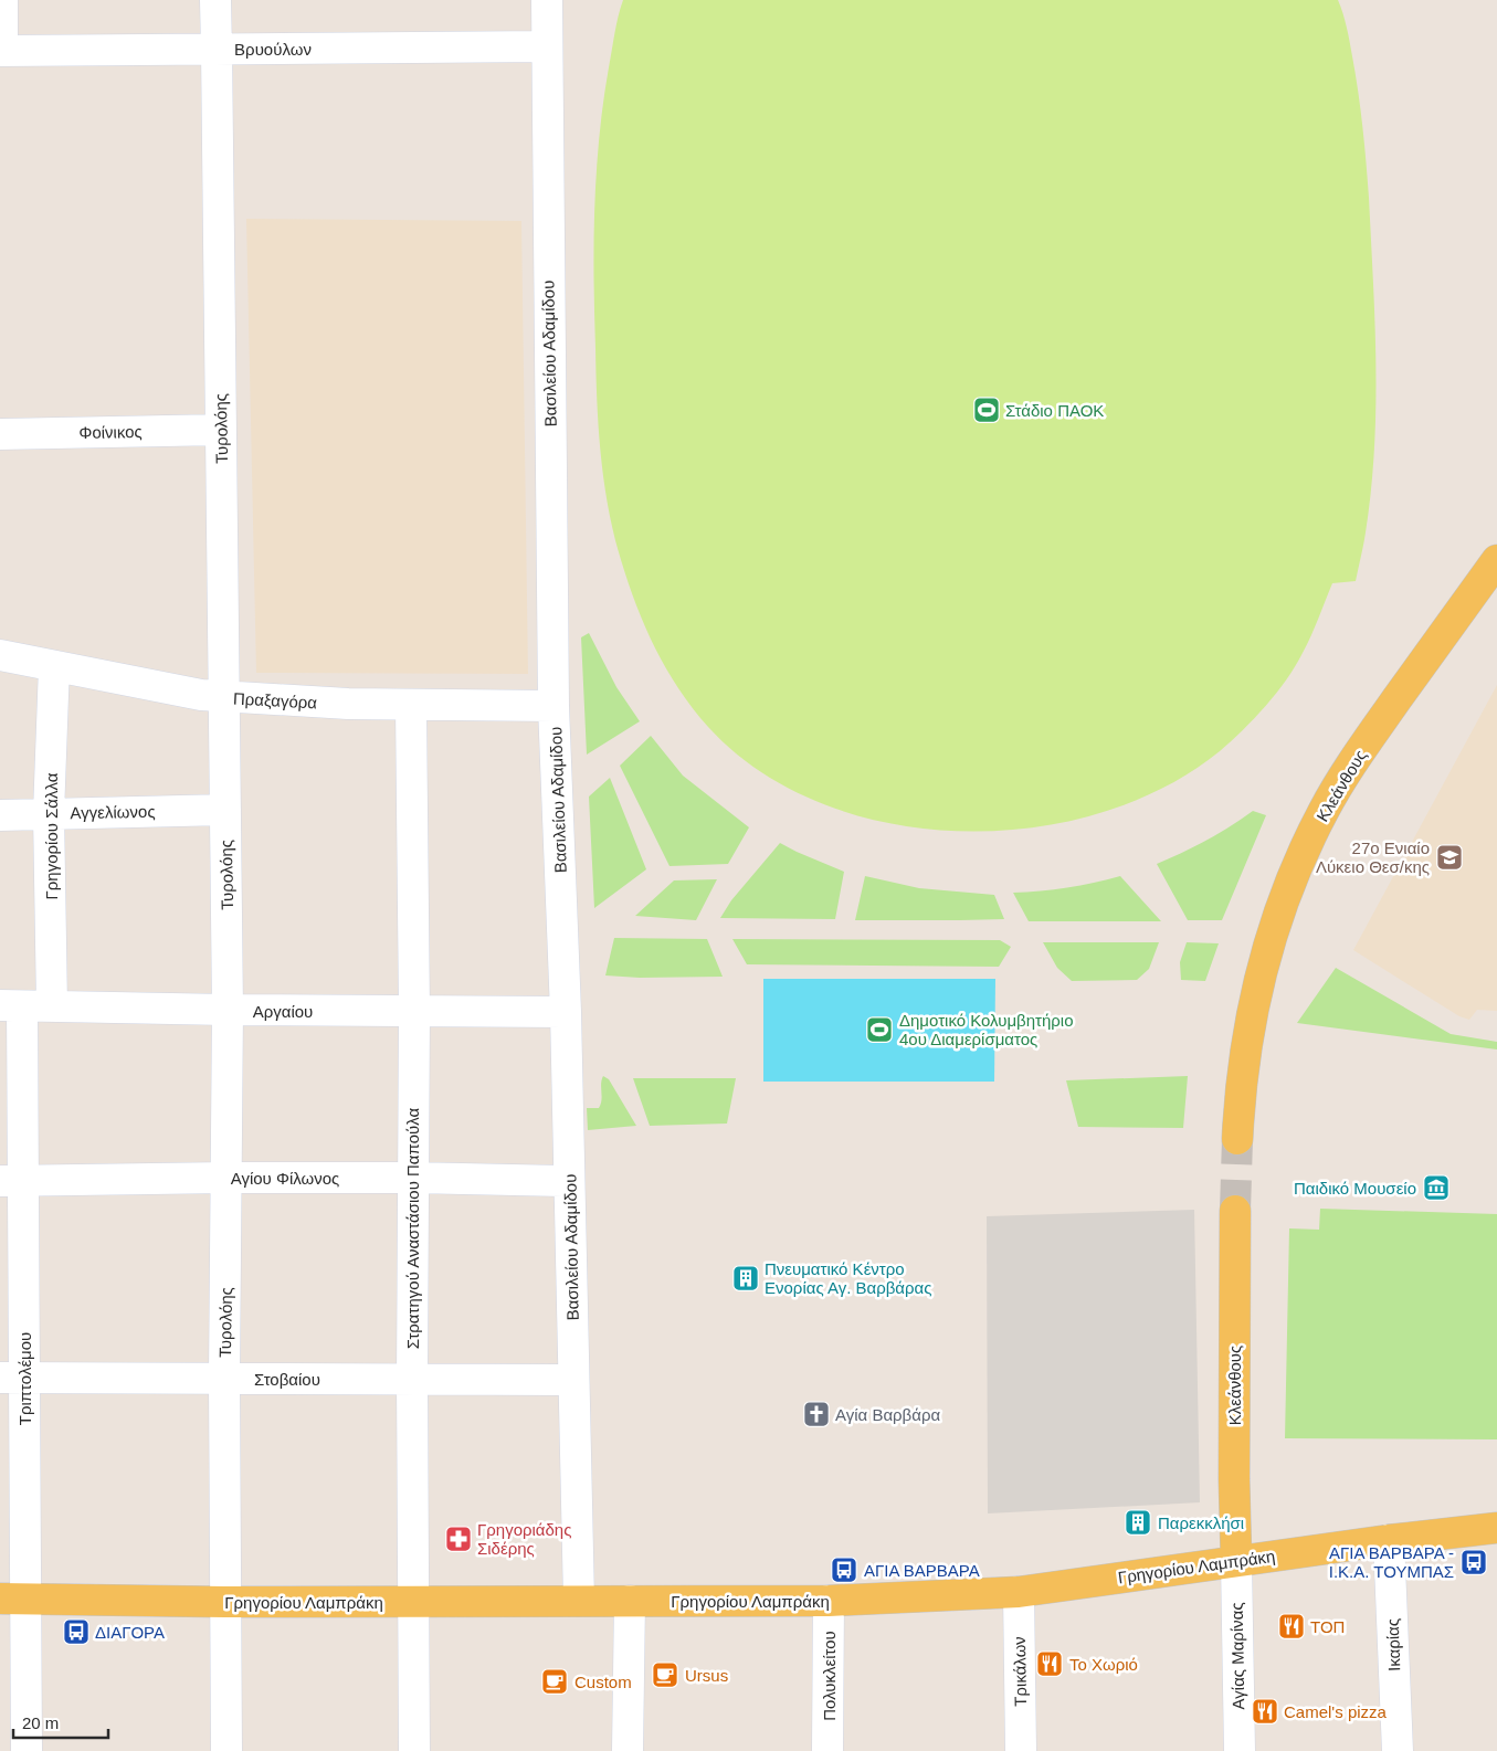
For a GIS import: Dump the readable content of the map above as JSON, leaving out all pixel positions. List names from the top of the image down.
{
  "streets": {
    "main road": ["Κλεάνθους", "Γρηγορίου Λαμπράκη"],
    "street": [
      "Βρυούλων",
      "Βασιλείου Αδαμίδου",
      "Τυρολόης",
      "Φοίνικος",
      "Πραξαγόρα",
      "Αγγελίωνος",
      "Γρηγορίου Σάλλα",
      "Αργαίου",
      "Αγίου Φίλωνος",
      "Στρατηγού Αναστάσιου Παπούλα",
      "Τριπτολέμου",
      "Στοβαίου",
      "Ικαρίας",
      "Αγίας Μαρίνας",
      "Τρικάλων",
      "Πολυκλείτου"
    ]
  },
  "crossings": [
    ["Βρυούλων", "Βασιλείου Αδαμίδου"],
    ["Βρυούλων", "Τυρολόης"],
    ["Βασιλείου Αδαμίδου", "Πραξαγόρα"],
    ["Βασιλείου Αδαμίδου", "Αργαίου"],
    ["Βασιλείου Αδαμίδου", "Αγίου Φίλωνος"],
    ["Βασιλείου Αδαμίδου", "Στοβαίου"],
    ["Βασιλείου Αδαμίδου", "Γρηγορίου Λαμπράκη"],
    ["Τυρολόης", "Φοίνικος"],
    ["Τυρολόης", "Πραξαγόρα"],
    ["Τυρολόης", "Αγγελίωνος"],
    ["Τυρολόης", "Αργαίου"],
    ["Τυρολόης", "Αγίου Φίλωνος"],
    ["Τυρολόης", "Στοβαίου"],
    ["Τυρολόης", "Γρηγορίου Λαμπράκη"],
    ["Πραξαγόρα", "Γρηγορίου Σάλλα"],
    ["Πραξαγόρα", "Στρατηγού Αναστάσιου Παπούλα"],
    ["Κλεάνθους", "Γρηγορίου Λαμπράκη"],
    ["Κλεάνθους", "Αγίας Μαρίνας"],
    ["Αγγελίωνος", "Γρηγορίου Σάλλα"],
    ["Γρηγορίου Σάλλα", "Αργαίου"],
    ["Αργαίου", "Στρατηγού Αναστάσιου Παπούλα"],
    ["Αργαίου", "Τριπτολέμου"],
    ["Αγίου Φίλωνος", "Στρατηγού Αναστάσιου Παπούλα"],
    ["Αγίου Φίλωνος", "Τριπτολέμου"],
    ["Στρατηγού Αναστάσιου Παπούλα", "Στοβαίου"],
    ["Στρατηγού Αναστάσιου Παπούλα", "Γρηγορίου Λαμπράκη"],
    ["Τριπτολέμου", "Στοβαίου"],
    ["Τριπτολέμου", "Γρηγορίου Λαμπράκη"],
    ["Γρηγορίου Λαμπράκη", "Ικαρίας"],
    ["Γρηγορίου Λαμπράκη", "Αγίας Μαρίνας"],
    ["Γρηγορίου Λαμπράκη", "Τρικάλων"],
    ["Γρηγορίου Λαμπράκη", "Πολυκλείτου"]
  ],
  "places": {
    "sports": ["Στάδιο ΠΑΟΚ", "Δημοτικό Κολυμβητήριο 4ου Διαμερίσματος"],
    "school or university": ["27o Ενιαίο Λύκειο Θεσ/κης"],
    "museum": ["Παιδικό Μουσείο"],
    "building": ["Πνευματικό Κέντρο Ενορίας Αγ. Βαρβάρας", "Παρεκκλήσι"],
    "church": ["Αγία Βαρβάρα"],
    "pharmacy": ["Γρηγοριάδης Σιδέρης"],
    "bus stop": ["ΑΓΙΑ ΒΑΡΒΑΡΑ - Ι.Κ.Α. ΤΟΥΜΠΑΣ", "ΑΓΙΑ ΒΑΡΒΑΡΑ", "ΔΙΑΓΟΡΑ"],
    "restaurant": ["ΤΟΠ", "Το Χωριό", "Camel's pizza"],
    "cafe": ["Ursus", "Custom"]
  },
  "scale_bar": "20 m"
}
